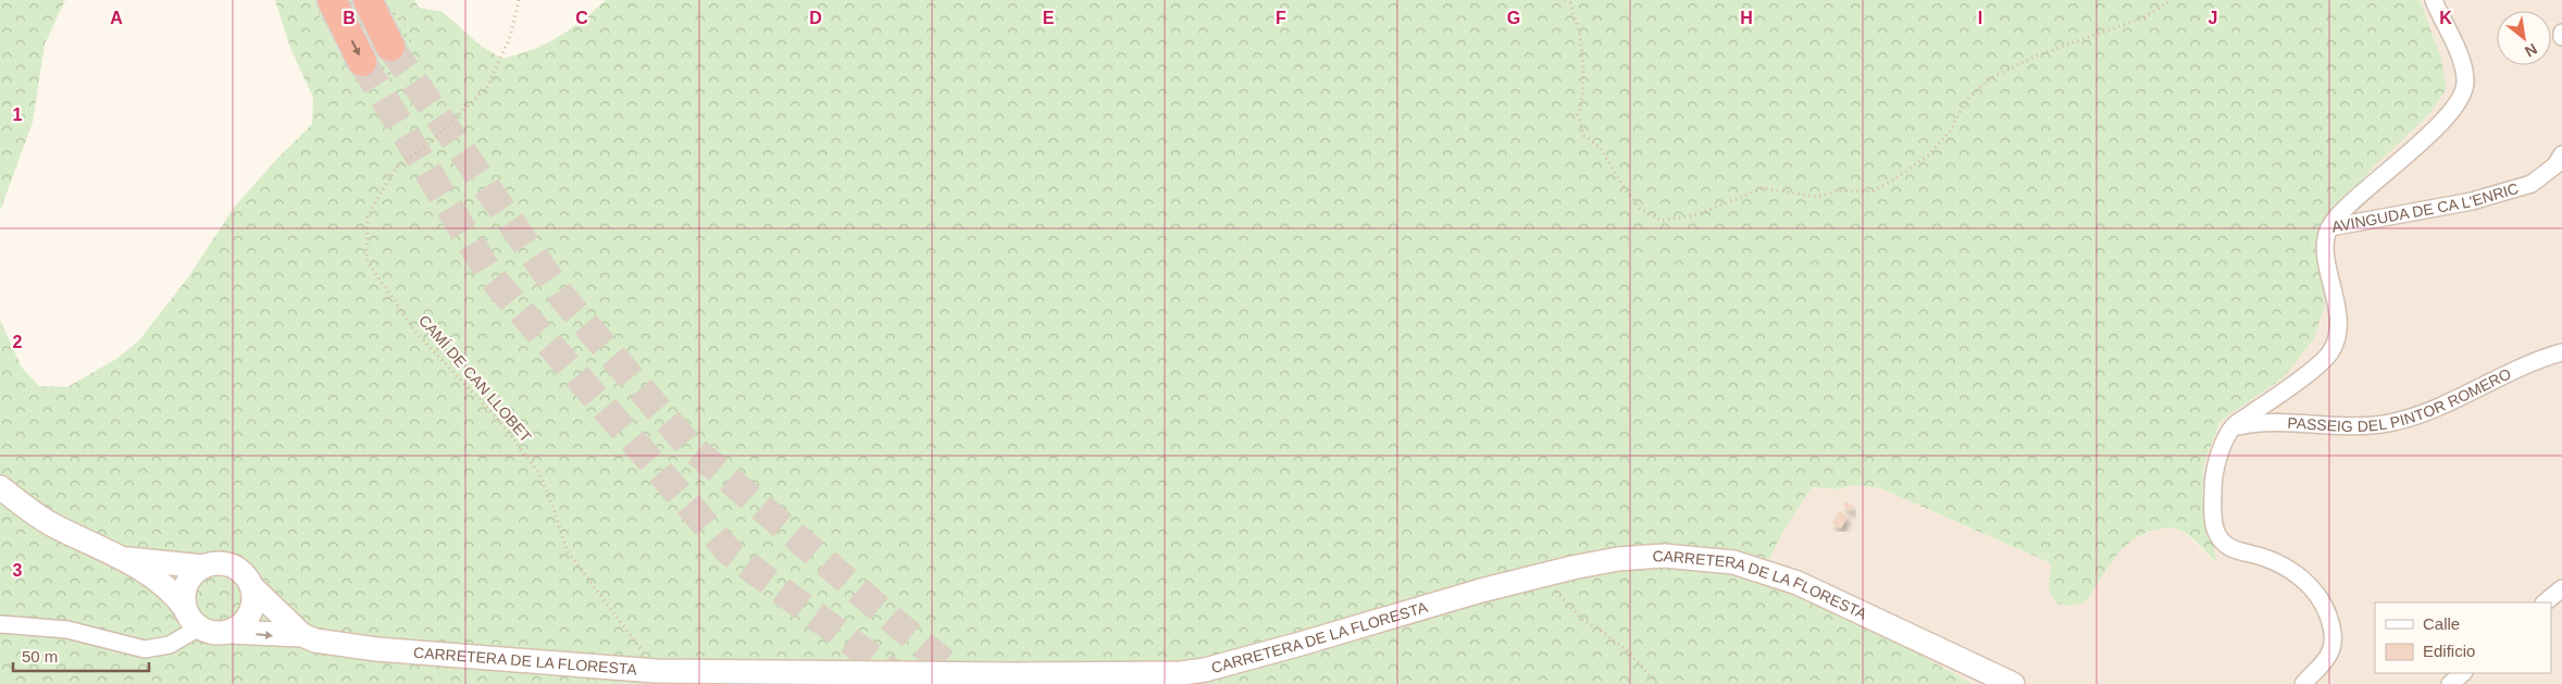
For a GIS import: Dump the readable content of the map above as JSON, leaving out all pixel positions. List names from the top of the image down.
{
  "streets": {
    "main road": ["CARRETERA DE LA FLORESTA"],
    "street": ["AVINGUDA DE CA L'ENRIC", "PASSEIG DEL PINTOR ROMERO"],
    "path": ["CAMÍ DE CAN LLOBET"]
  },
  "crossings": [
    ["AVINGUDA DE CA L'ENRIC", "PASSEIG DEL PINTOR ROMERO"],
    ["CAMÍ DE CAN LLOBET", "CARRETERA DE LA FLORESTA"]
  ],
  "legend": ["Calle", "Edificio"],
  "scale_bar": "50 m",
  "north": "bottom right",
  "grid": {
    "columns": [
      "A",
      "B",
      "C",
      "D",
      "E",
      "F",
      "G",
      "H",
      "I",
      "J",
      "K"
    ],
    "rows": ["1", "2", "3"]
  }
}
